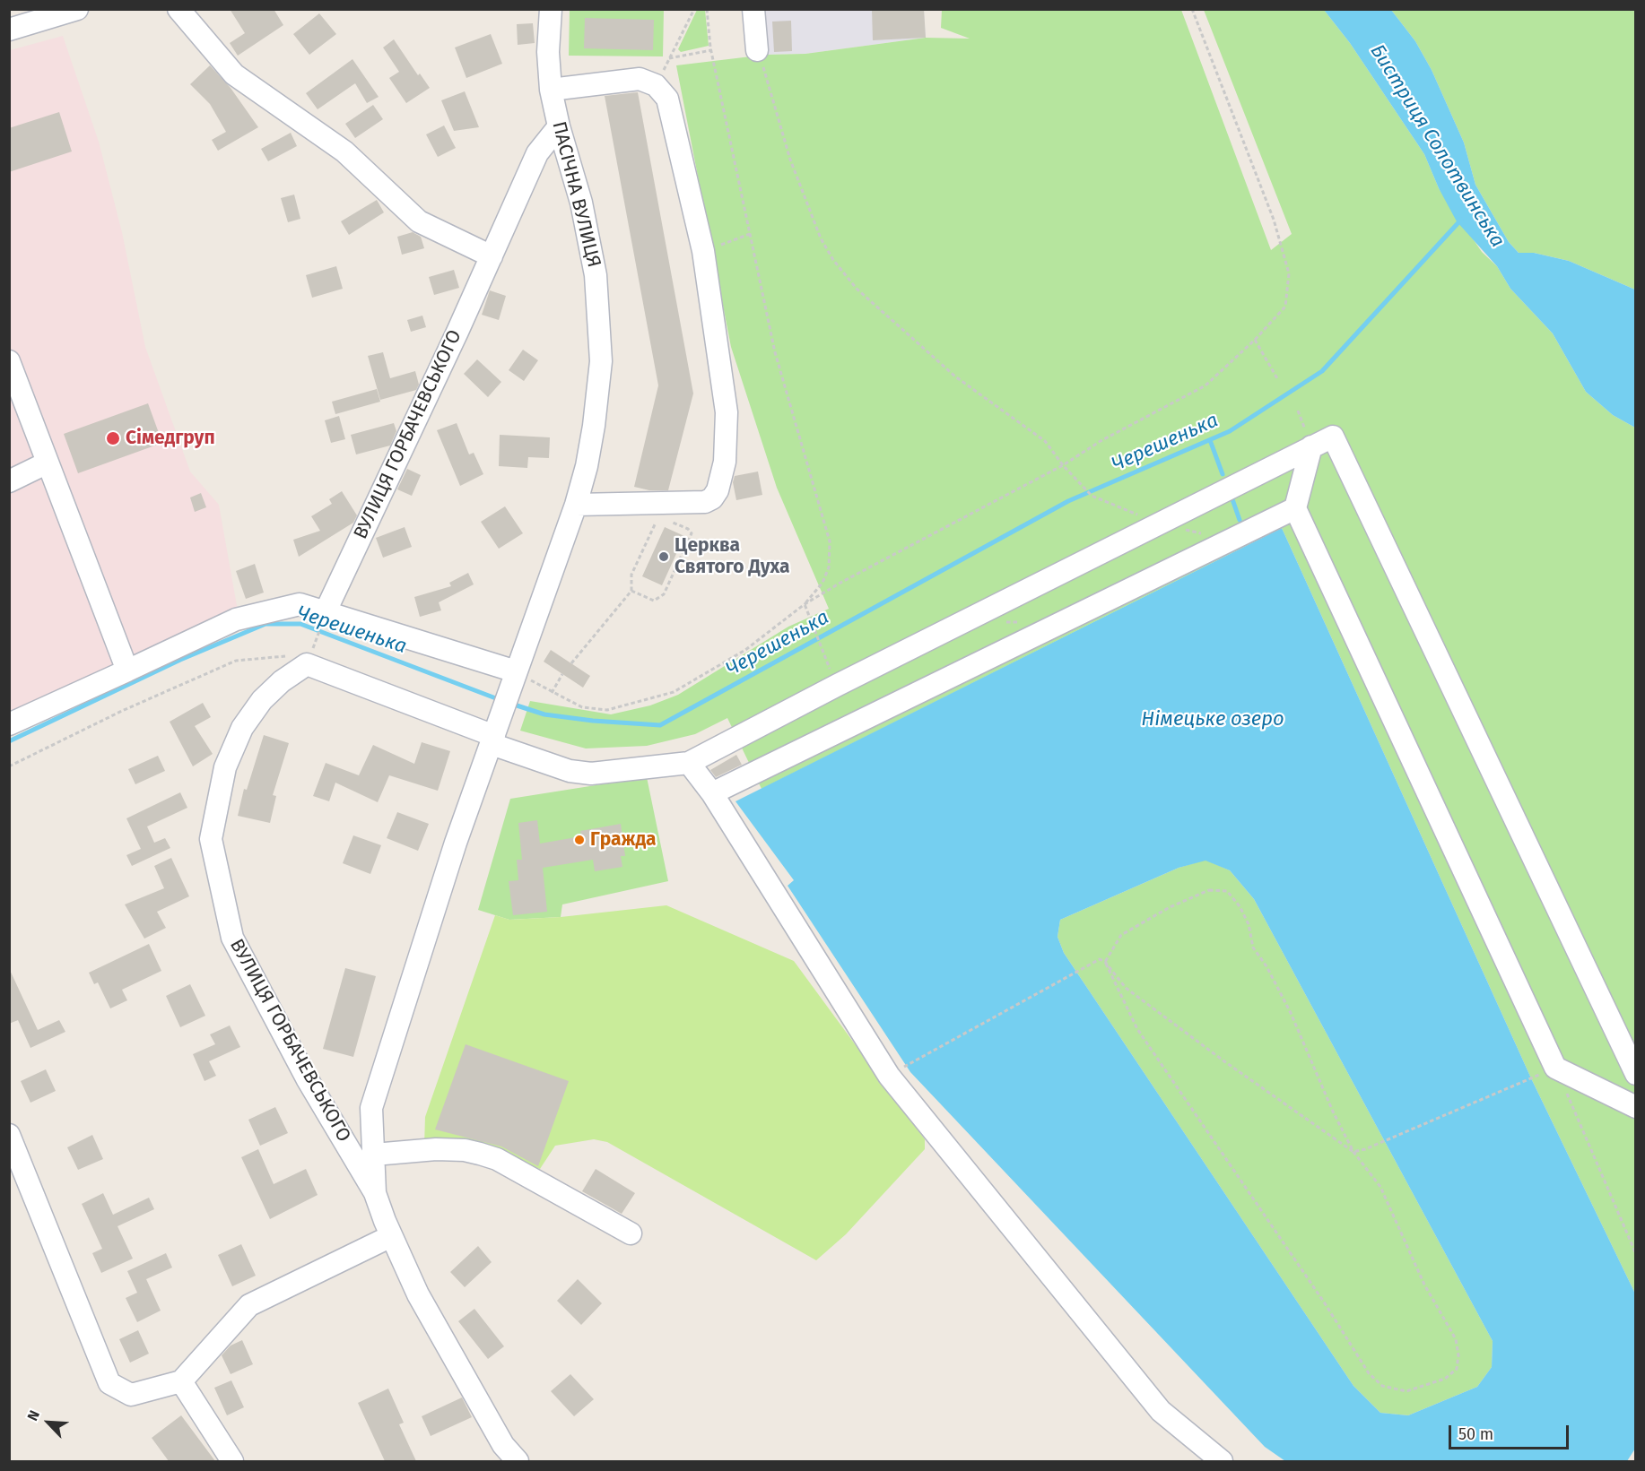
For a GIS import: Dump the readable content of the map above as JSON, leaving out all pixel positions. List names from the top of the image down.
{
  "streets": {
    "street": ["ПАСІЧНА ВУЛИЦЯ", "ВУЛИЦЯ ГОРБАЧЕВСЬКОГО"]
  },
  "crossings": [
    ["ПАСІЧНА ВУЛИЦЯ", "ВУЛИЦЯ ГОРБАЧЕВСЬКОГО"]
  ],
  "water": ["Бистриця Солотвинська", "Черешенька", "Німецьке озеро"],
  "places": ["Сімедгруп", "Церква Святого Духа", "Гражда"],
  "scale_bar": "50 m",
  "north": "top left"
}
